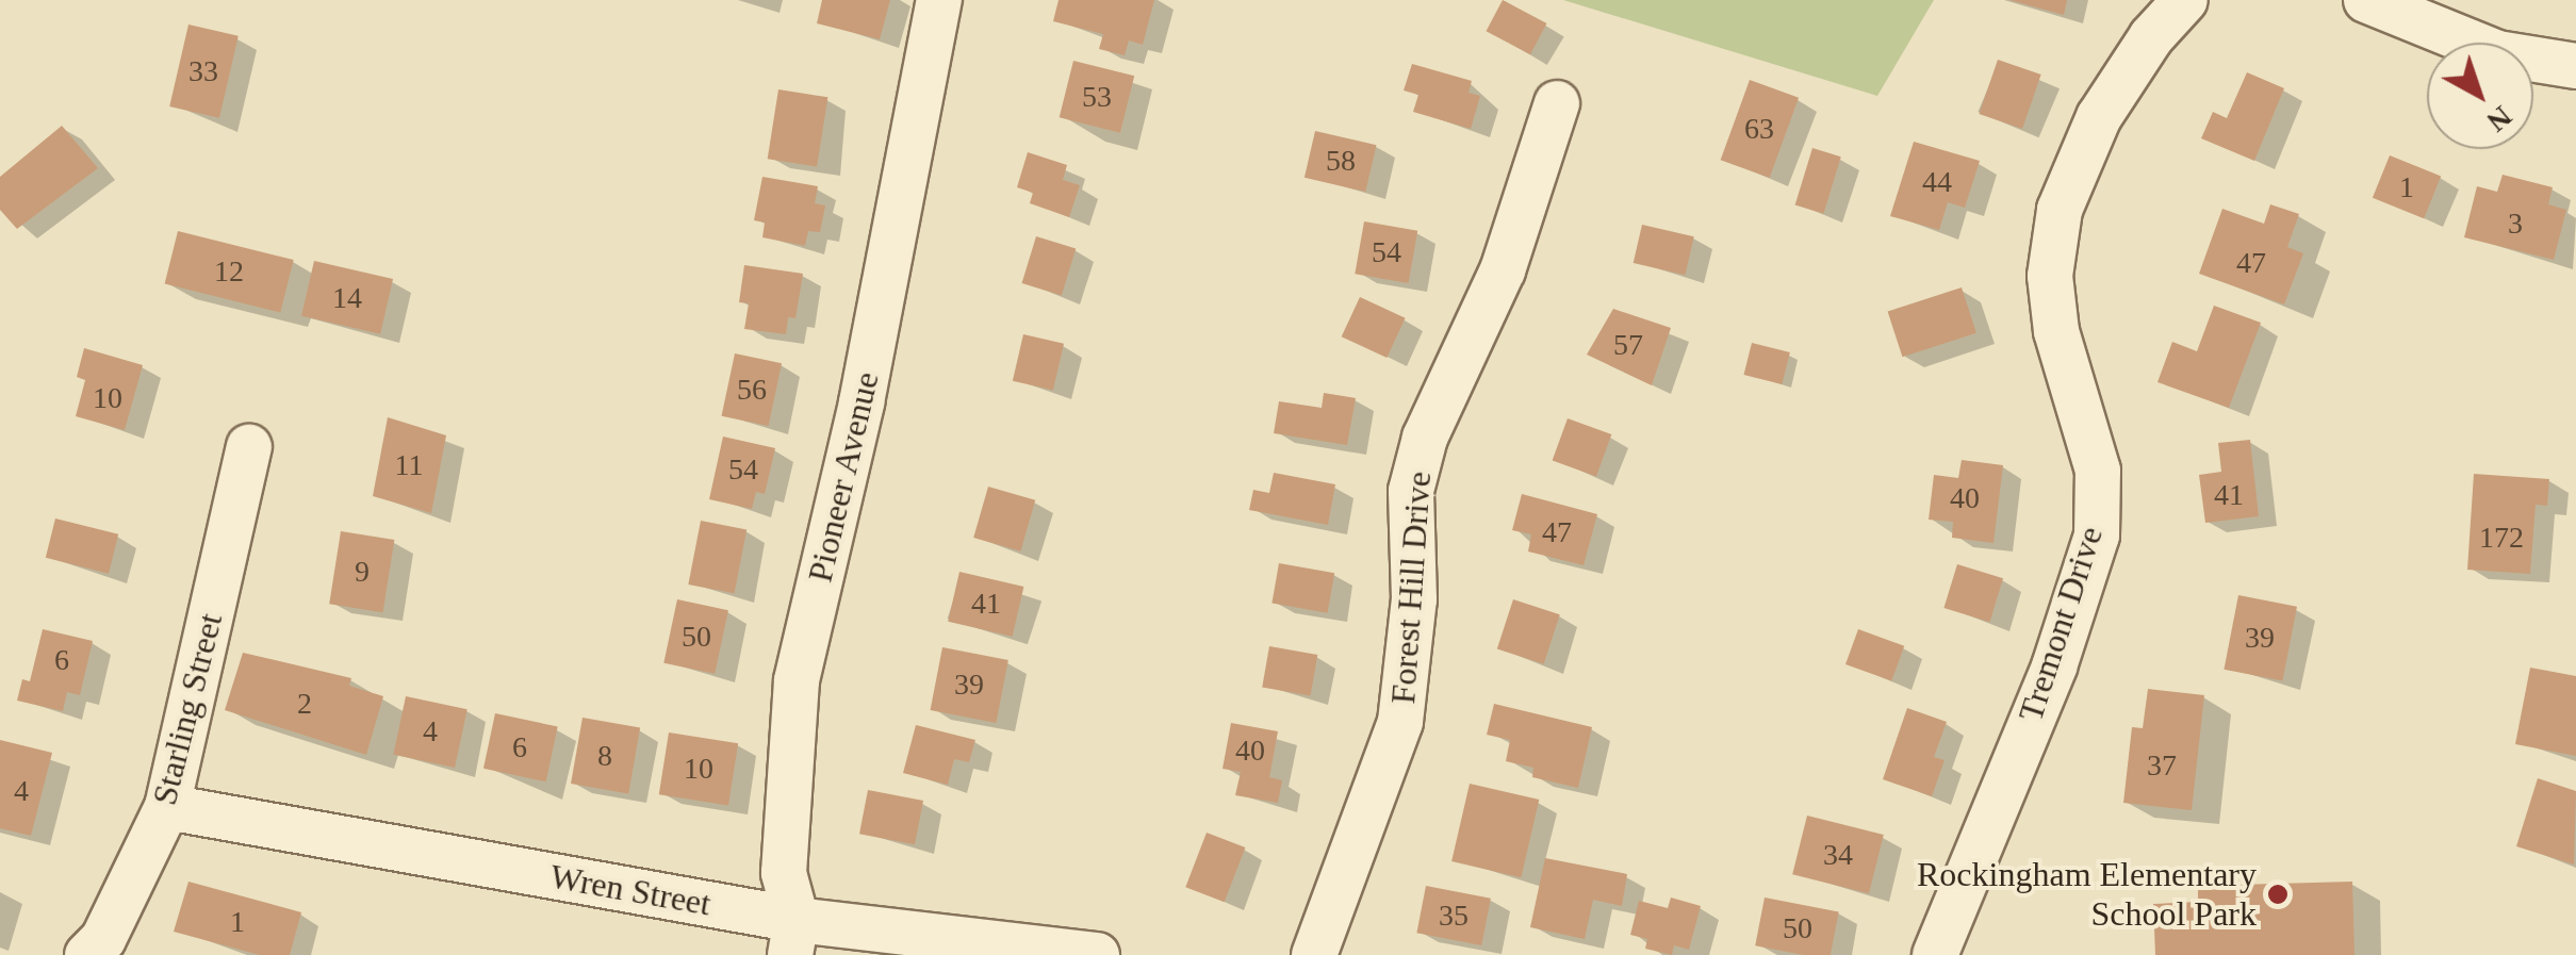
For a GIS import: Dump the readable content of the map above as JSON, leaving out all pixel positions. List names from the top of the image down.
{
  "streets": {
    "street": [
      "Pioneer Avenue",
      "Forest Hill Drive",
      "Tremont Drive",
      "Starling Street",
      "Wren Street"
    ]
  },
  "crossings": [
    ["Pioneer Avenue", "Wren Street"],
    ["Starling Street", "Wren Street"]
  ],
  "places": ["Rockingham Elementary School Park"],
  "house_numbers": [
    "33",
    "53",
    "63",
    "58",
    "44",
    "1",
    "3",
    "54",
    "47",
    "12",
    "14",
    "57",
    "56",
    "10",
    "11",
    "54",
    "41",
    "40",
    "47",
    "172",
    "9",
    "41",
    "50",
    "39",
    "6",
    "39",
    "2",
    "4",
    "6",
    "40",
    "8",
    "37",
    "10",
    "4",
    "34",
    "35",
    "1",
    "50"
  ],
  "north": "bottom right"
}
